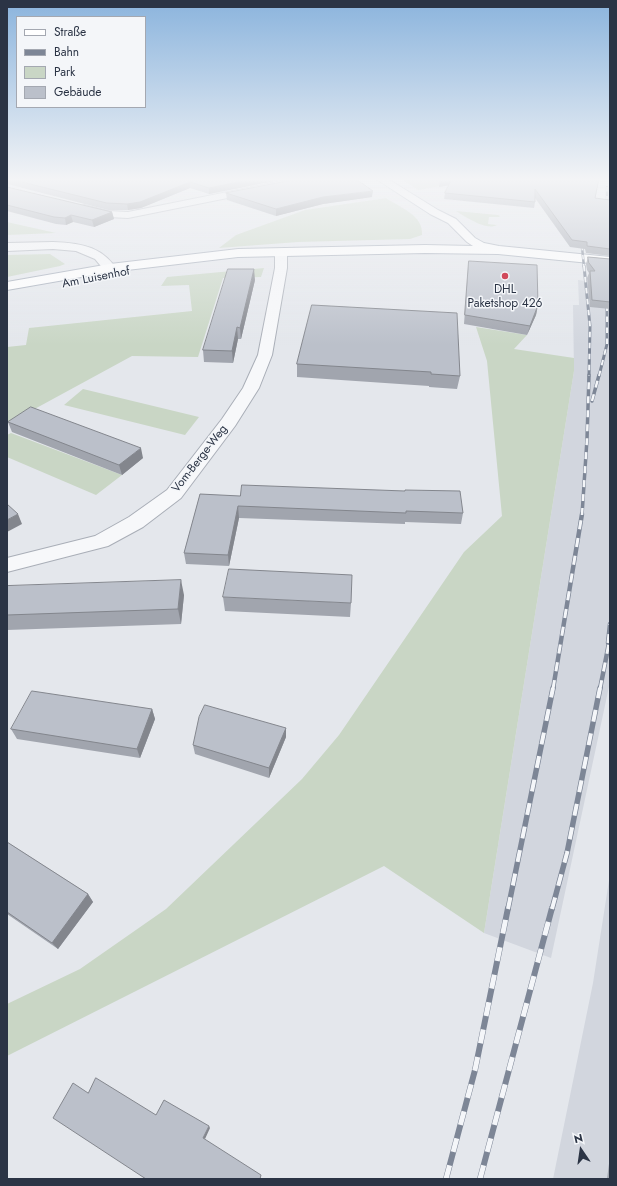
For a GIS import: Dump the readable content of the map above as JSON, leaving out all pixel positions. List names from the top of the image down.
{
  "streets": {
    "main road": ["Am Luisenhof"],
    "street": ["Vom-Berge-Weg"]
  },
  "crossings": [
    ["Am Luisenhof", "Vom-Berge-Weg"]
  ],
  "places": ["DHL Paketshop 426"],
  "legend": [
    "Straße",
    "Bahn",
    "Park",
    "Gebäude"
  ],
  "north": "top"
}
